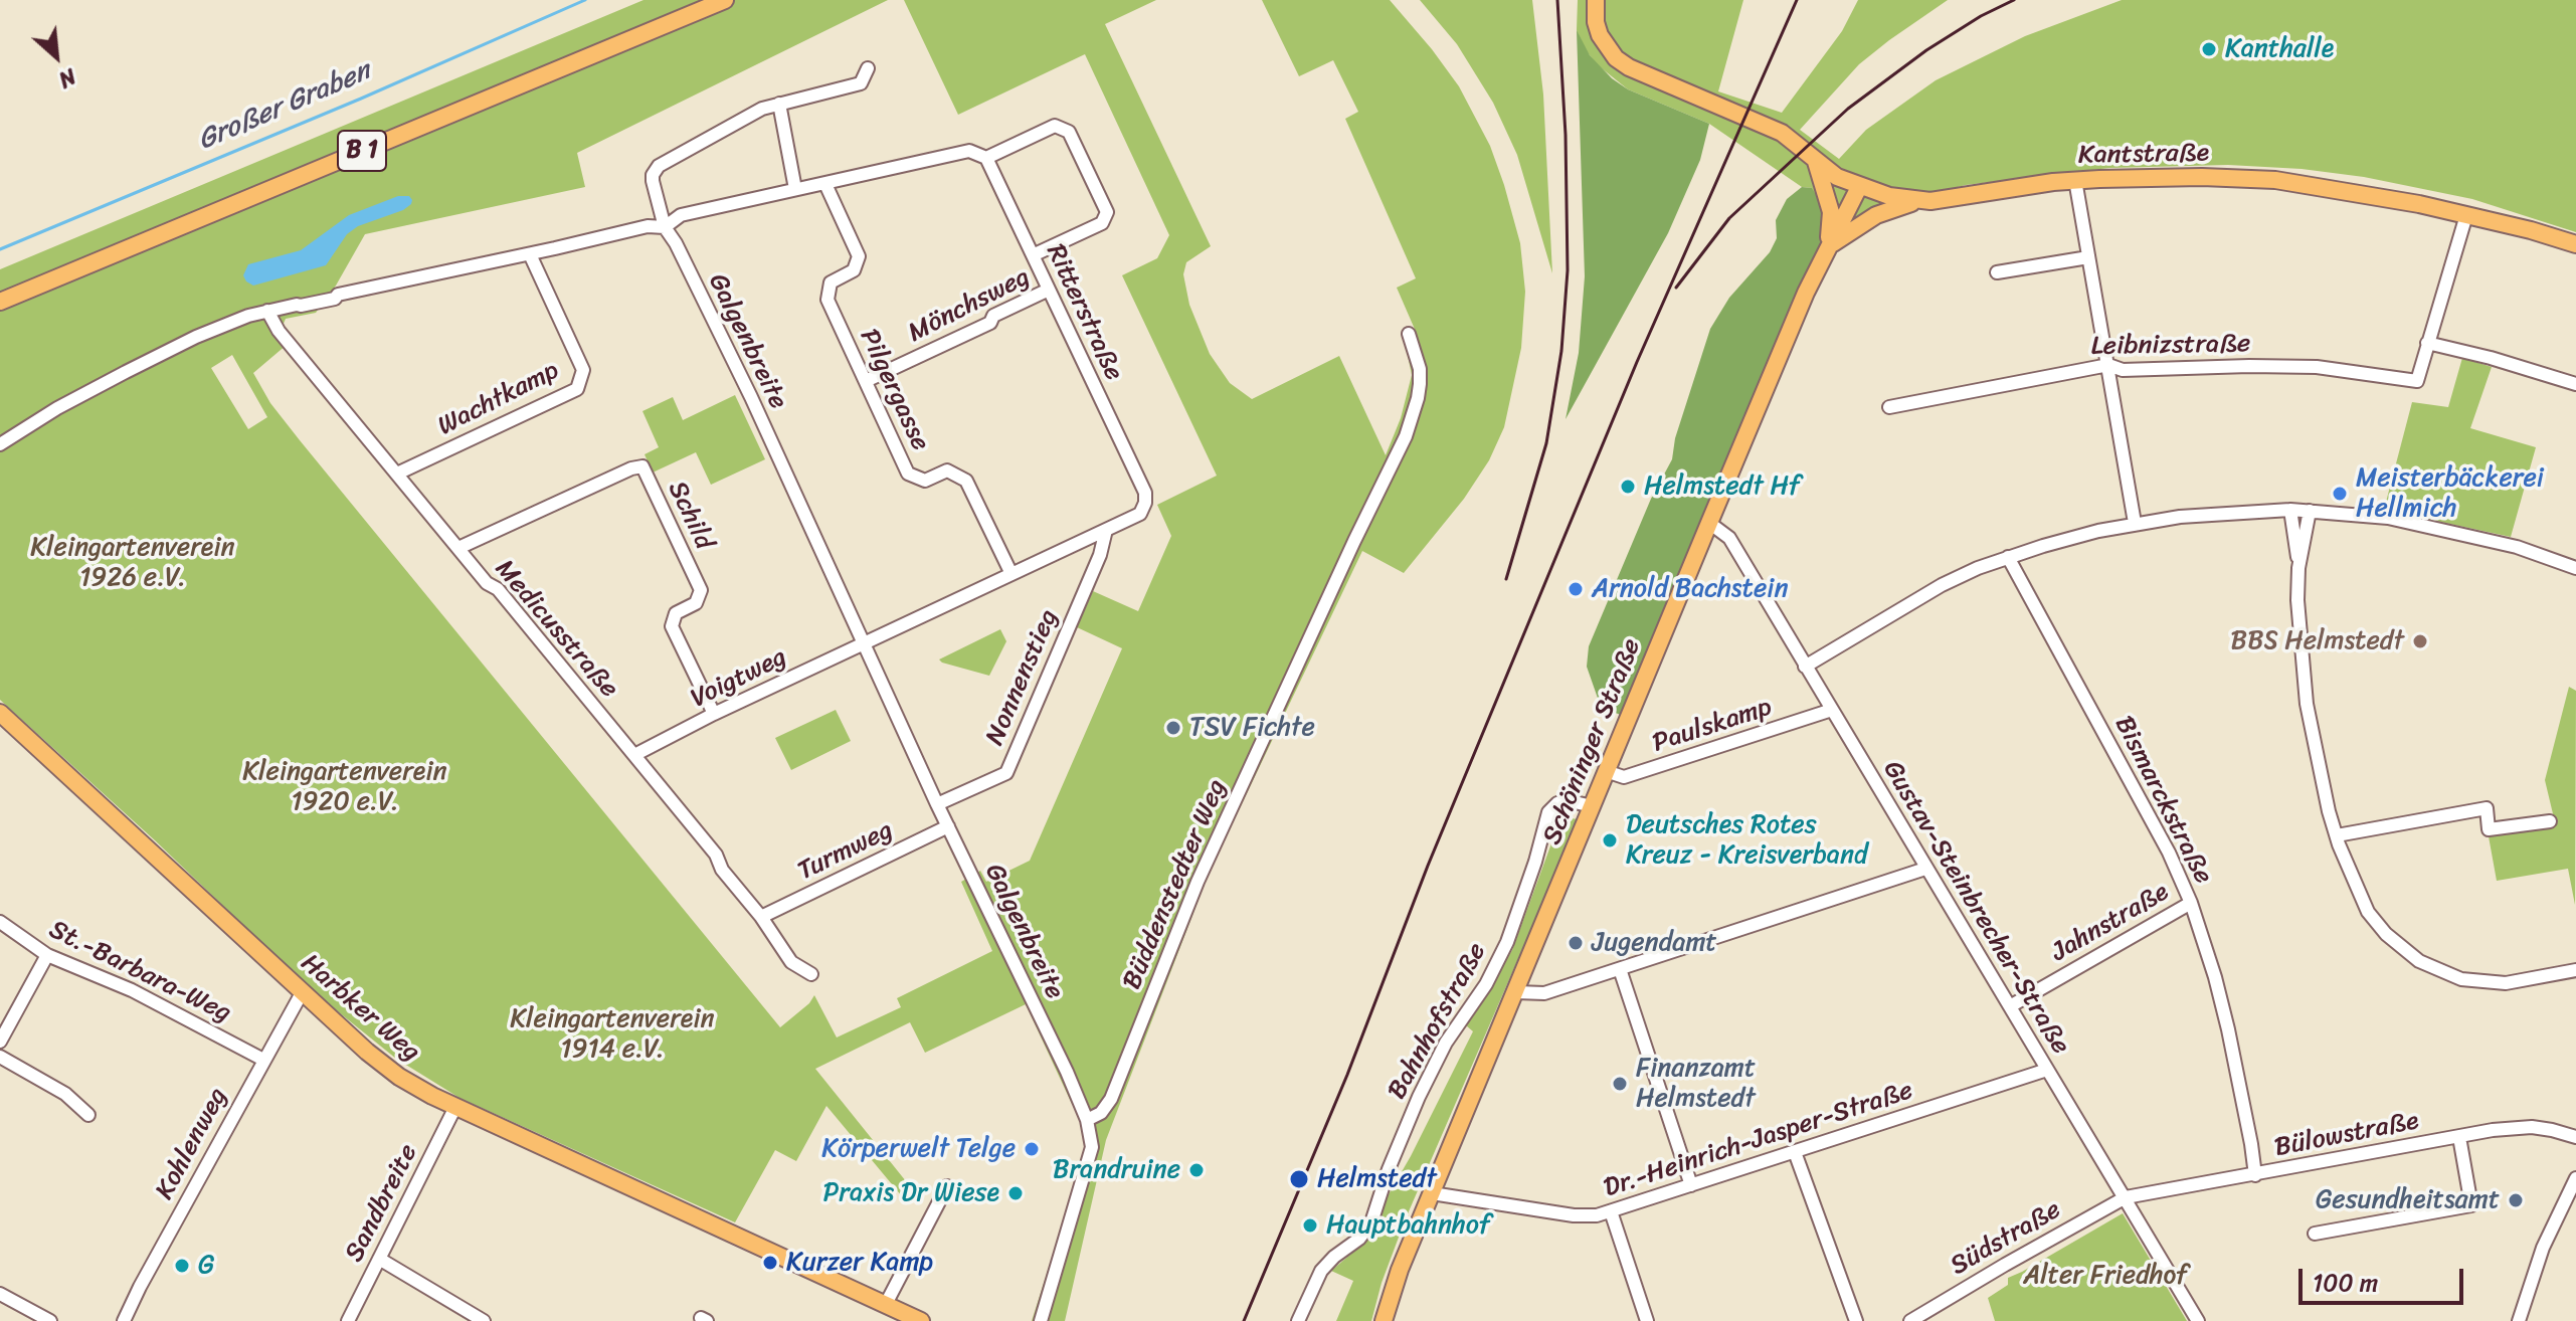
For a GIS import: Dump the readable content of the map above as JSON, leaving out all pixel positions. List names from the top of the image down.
{
  "streets": {
    "main road": [
      "B 1",
      "Kantstraße",
      "Schöninger Straße",
      "Harbker Weg"
    ],
    "street": [
      "Mönchsweg",
      "Ritterstraße",
      "Galgenbreite",
      "Leibnizstraße",
      "Pilgergasse",
      "Wachtkamp",
      "Schild",
      "Medicusstraße",
      "Nonnenstieg",
      "Voigtweg",
      "Paulskamp",
      "Bismarckstraße",
      "Turmweg",
      "Büddenstedter Weg",
      "Gustav-Steinbrecher-Straße",
      "Jahnstraße",
      "St.-Barbara-Weg",
      "Bahnhofstraße",
      "Bülowstraße",
      "Dr.-Heinrich-Jasper-Straße",
      "Kohlenweg",
      "Sandbreite",
      "Südstraße"
    ]
  },
  "crossings": [
    ["Kantstraße", "Schöninger Straße"],
    ["Mönchsweg", "Ritterstraße"],
    ["Mönchsweg", "Pilgergasse"],
    ["Ritterstraße", "Galgenbreite"],
    ["Ritterstraße", "Pilgergasse"],
    ["Ritterstraße", "Nonnenstieg"],
    ["Ritterstraße", "Voigtweg"],
    ["Galgenbreite", "Nonnenstieg"],
    ["Galgenbreite", "Voigtweg"],
    ["Galgenbreite", "Turmweg"],
    ["Galgenbreite", "Büddenstedter Weg"],
    ["Wachtkamp", "Medicusstraße"],
    ["Schild", "Medicusstraße"],
    ["Schild", "Voigtweg"],
    ["Medicusstraße", "Voigtweg"],
    ["Medicusstraße", "Turmweg"],
    ["Paulskamp", "Schöninger Straße"],
    ["Paulskamp", "Gustav-Steinbrecher-Straße"],
    ["Schöninger Straße", "Gustav-Steinbrecher-Straße"],
    ["Schöninger Straße", "Bahnhofstraße"],
    ["Schöninger Straße", "Dr.-Heinrich-Jasper-Straße"],
    ["Bismarckstraße", "Jahnstraße"],
    ["Bismarckstraße", "Bülowstraße"],
    ["Gustav-Steinbrecher-Straße", "Jahnstraße"],
    ["Gustav-Steinbrecher-Straße", "Bülowstraße"],
    ["Gustav-Steinbrecher-Straße", "Dr.-Heinrich-Jasper-Straße"],
    ["Gustav-Steinbrecher-Straße", "Südstraße"],
    ["St.-Barbara-Weg", "Kohlenweg"],
    ["Harbker Weg", "Kohlenweg"],
    ["Harbker Weg", "Sandbreite"],
    ["Bülowstraße", "Südstraße"]
  ],
  "water": ["Großer Graben"],
  "parks": [
    "Kleingartenverein 1926 e.V.",
    "Kleingartenverein 1920 e.V.",
    "Kleingartenverein 1914 e.V.",
    "Alter Friedhof"
  ],
  "places": [
    "Kanthalle",
    "Helmstedt Hf",
    "Meisterbäckerei Hellmich",
    "Arnold Bachstein",
    "BBS Helmstedt",
    "TSV Fichte",
    "Deutsches Rotes Kreuz - Kreisverband",
    "Jugendamt",
    "Finanzamt Helmstedt",
    "Körperwelt Telge",
    "Brandruine",
    "Helmstedt",
    "Praxis Dr Wiese",
    "Gesundheitsamt",
    "Hauptbahnhof",
    "Kurzer Kamp",
    "G"
  ],
  "scale_bar": "100 m",
  "north": "bottom right"
}
